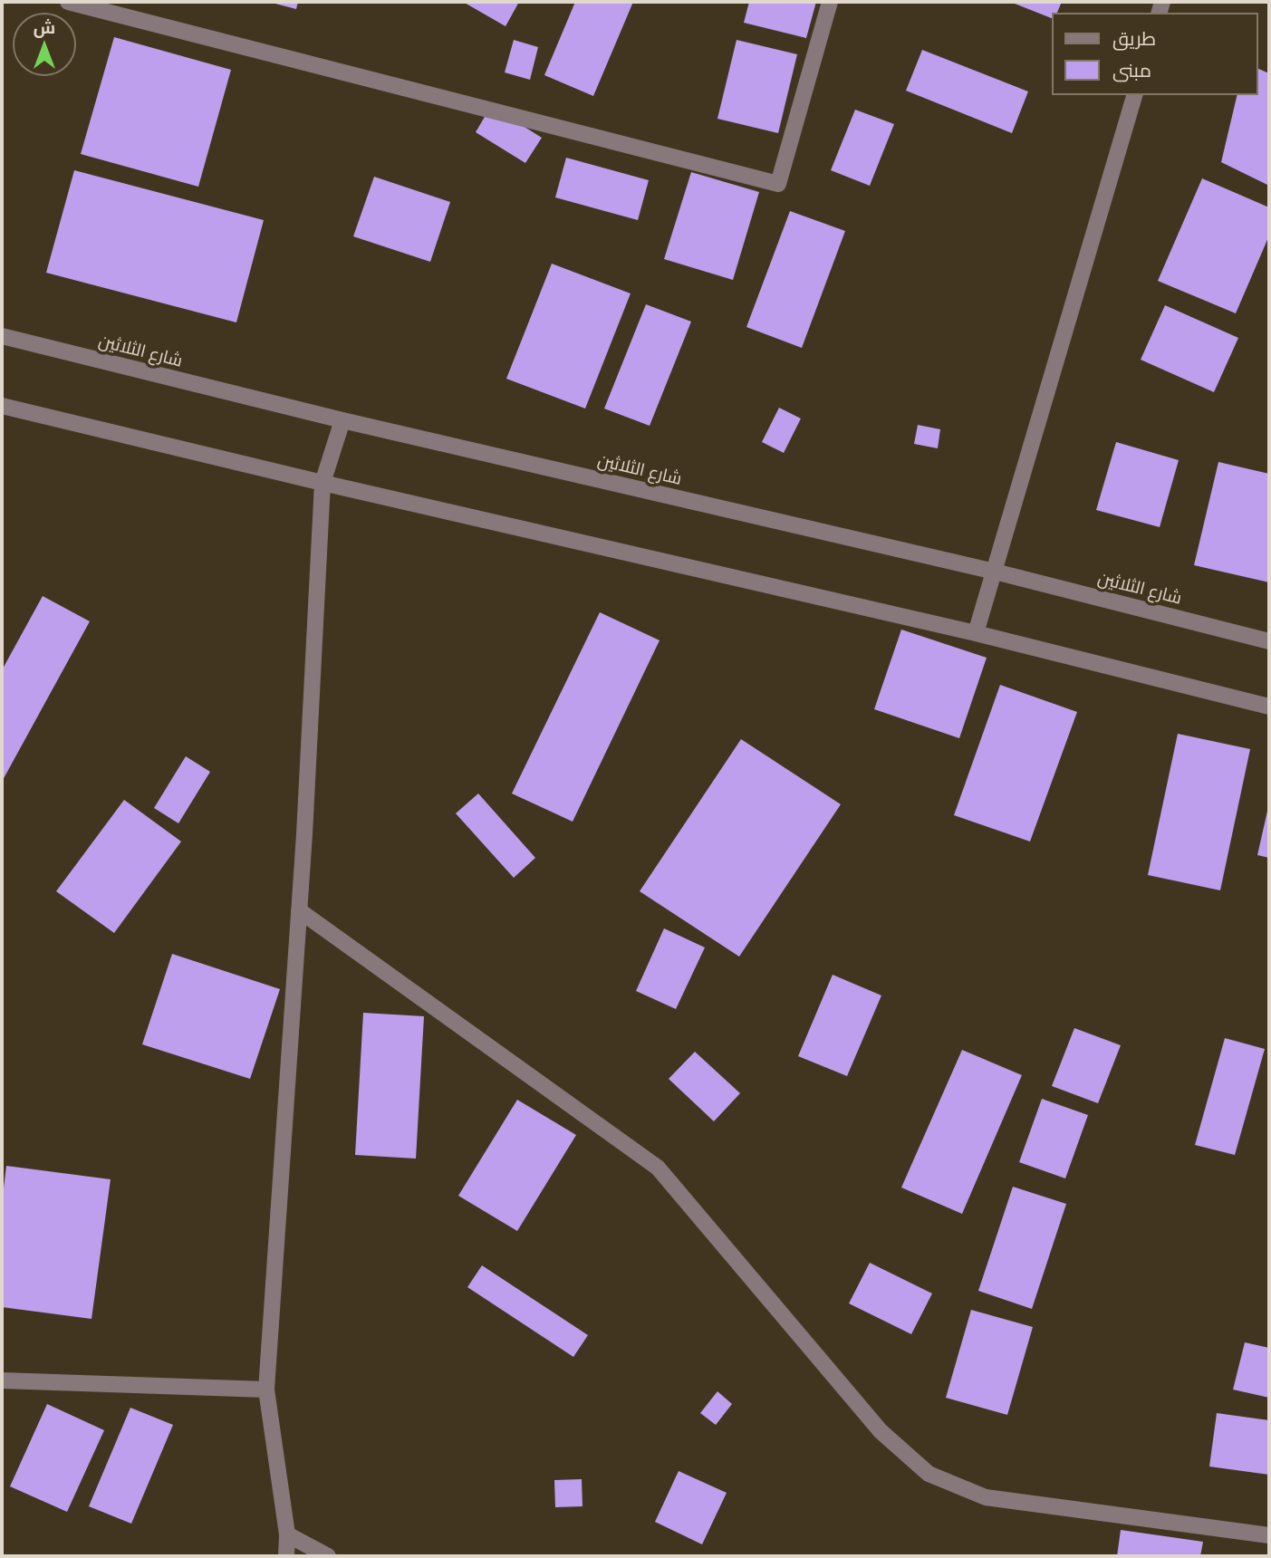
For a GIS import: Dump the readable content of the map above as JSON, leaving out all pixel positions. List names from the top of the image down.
{
  "streets": {
    "street": ["شارع الثلاثين"]
  },
  "legend": ["طريق", "مبنى"],
  "north": "top"
}
